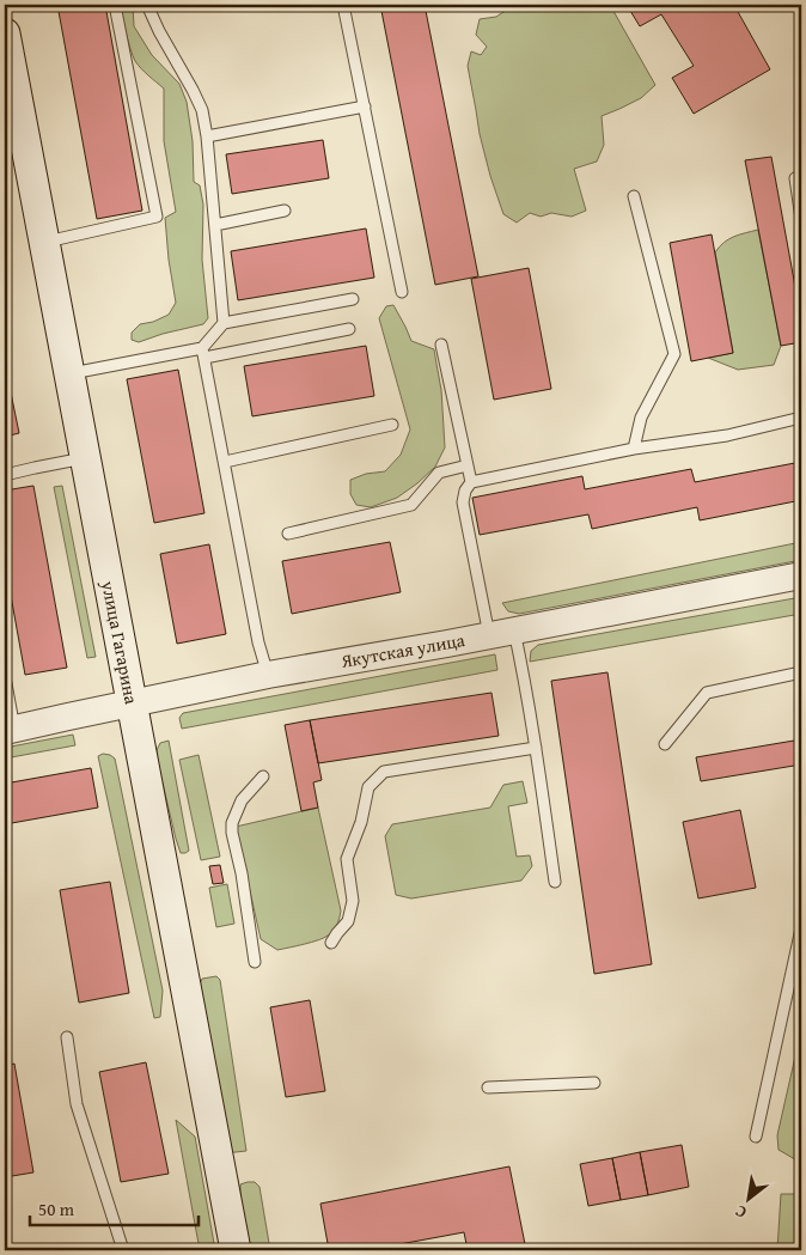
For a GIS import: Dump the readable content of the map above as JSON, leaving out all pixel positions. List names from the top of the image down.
{
  "streets": {
    "main road": ["улица Гагарина"],
    "street": ["Якутская улица"]
  },
  "crossings": [
    ["улица Гагарина", "Якутская улица"]
  ],
  "scale_bar": "50 m",
  "north": "bottom left"
}
